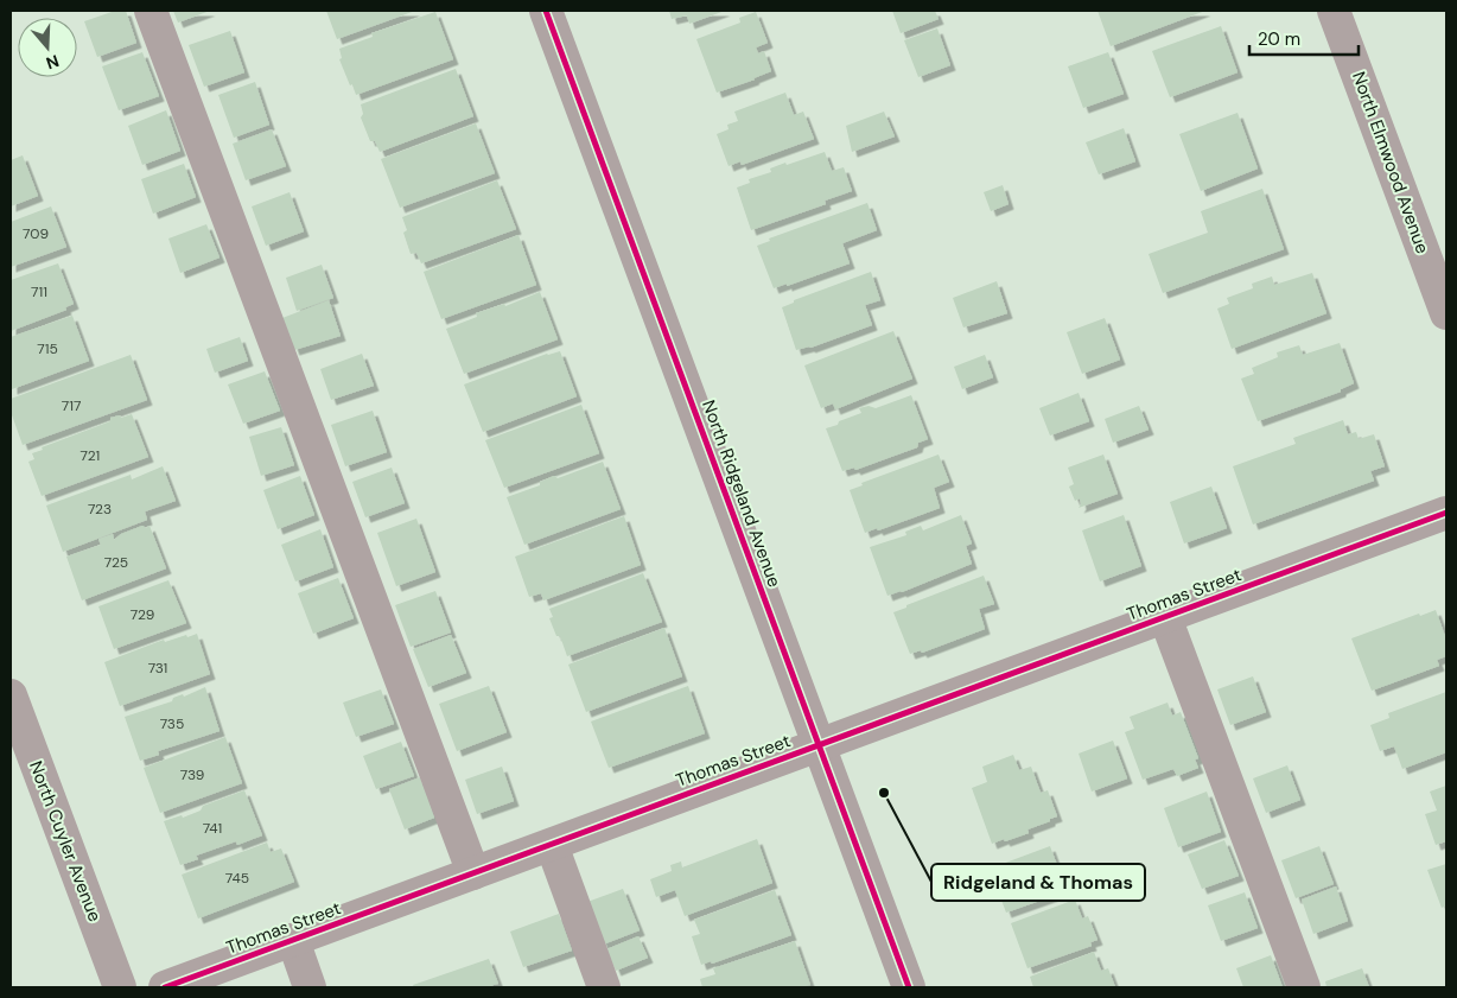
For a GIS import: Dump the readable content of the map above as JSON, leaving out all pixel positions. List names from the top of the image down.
{
  "streets": {
    "street": [
      "North Elmwood Avenue",
      "North Ridgeland Avenue",
      "Thomas Street",
      "North Cuyler Avenue"
    ]
  },
  "crossings": [
    ["North Ridgeland Avenue", "Thomas Street"]
  ],
  "places": ["Ridgeland & Thomas"],
  "house_numbers": [
    "709",
    "711",
    "715",
    "717",
    "721",
    "723",
    "725",
    "729",
    "731",
    "735",
    "739",
    "741",
    "745"
  ],
  "scale_bar": "20 m",
  "north": "bottom"
}
